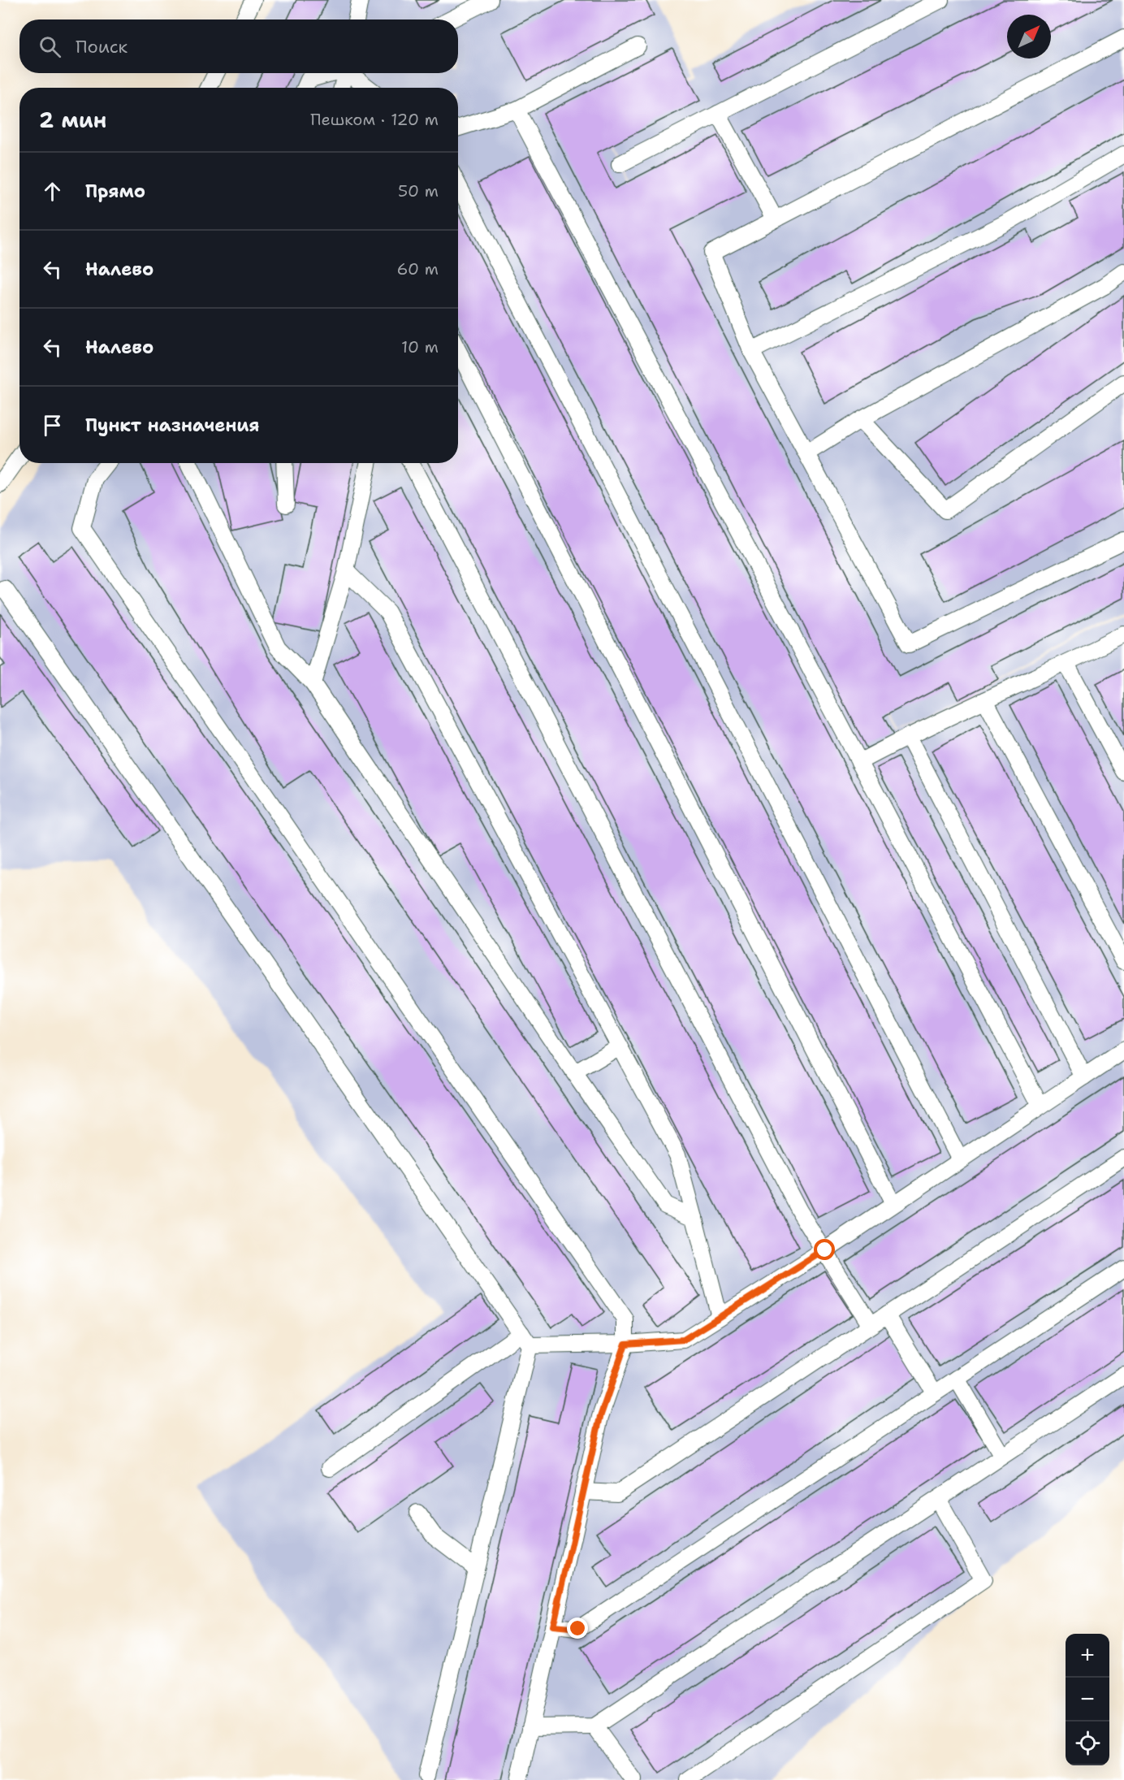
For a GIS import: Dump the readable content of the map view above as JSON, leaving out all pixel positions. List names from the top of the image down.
{
  "north": "top right",
  "page": {
    "search": "Поиск",
    "heading": ["2 мин", "Пешком · 120 m"],
    "list": [
      ["Прямо", "50 m"],
      ["Налево", "60 m"],
      ["Налево", "10 m"],
      "Пункт назначения"
    ],
    "map_buttons": ["+", "−"]
  }
}
